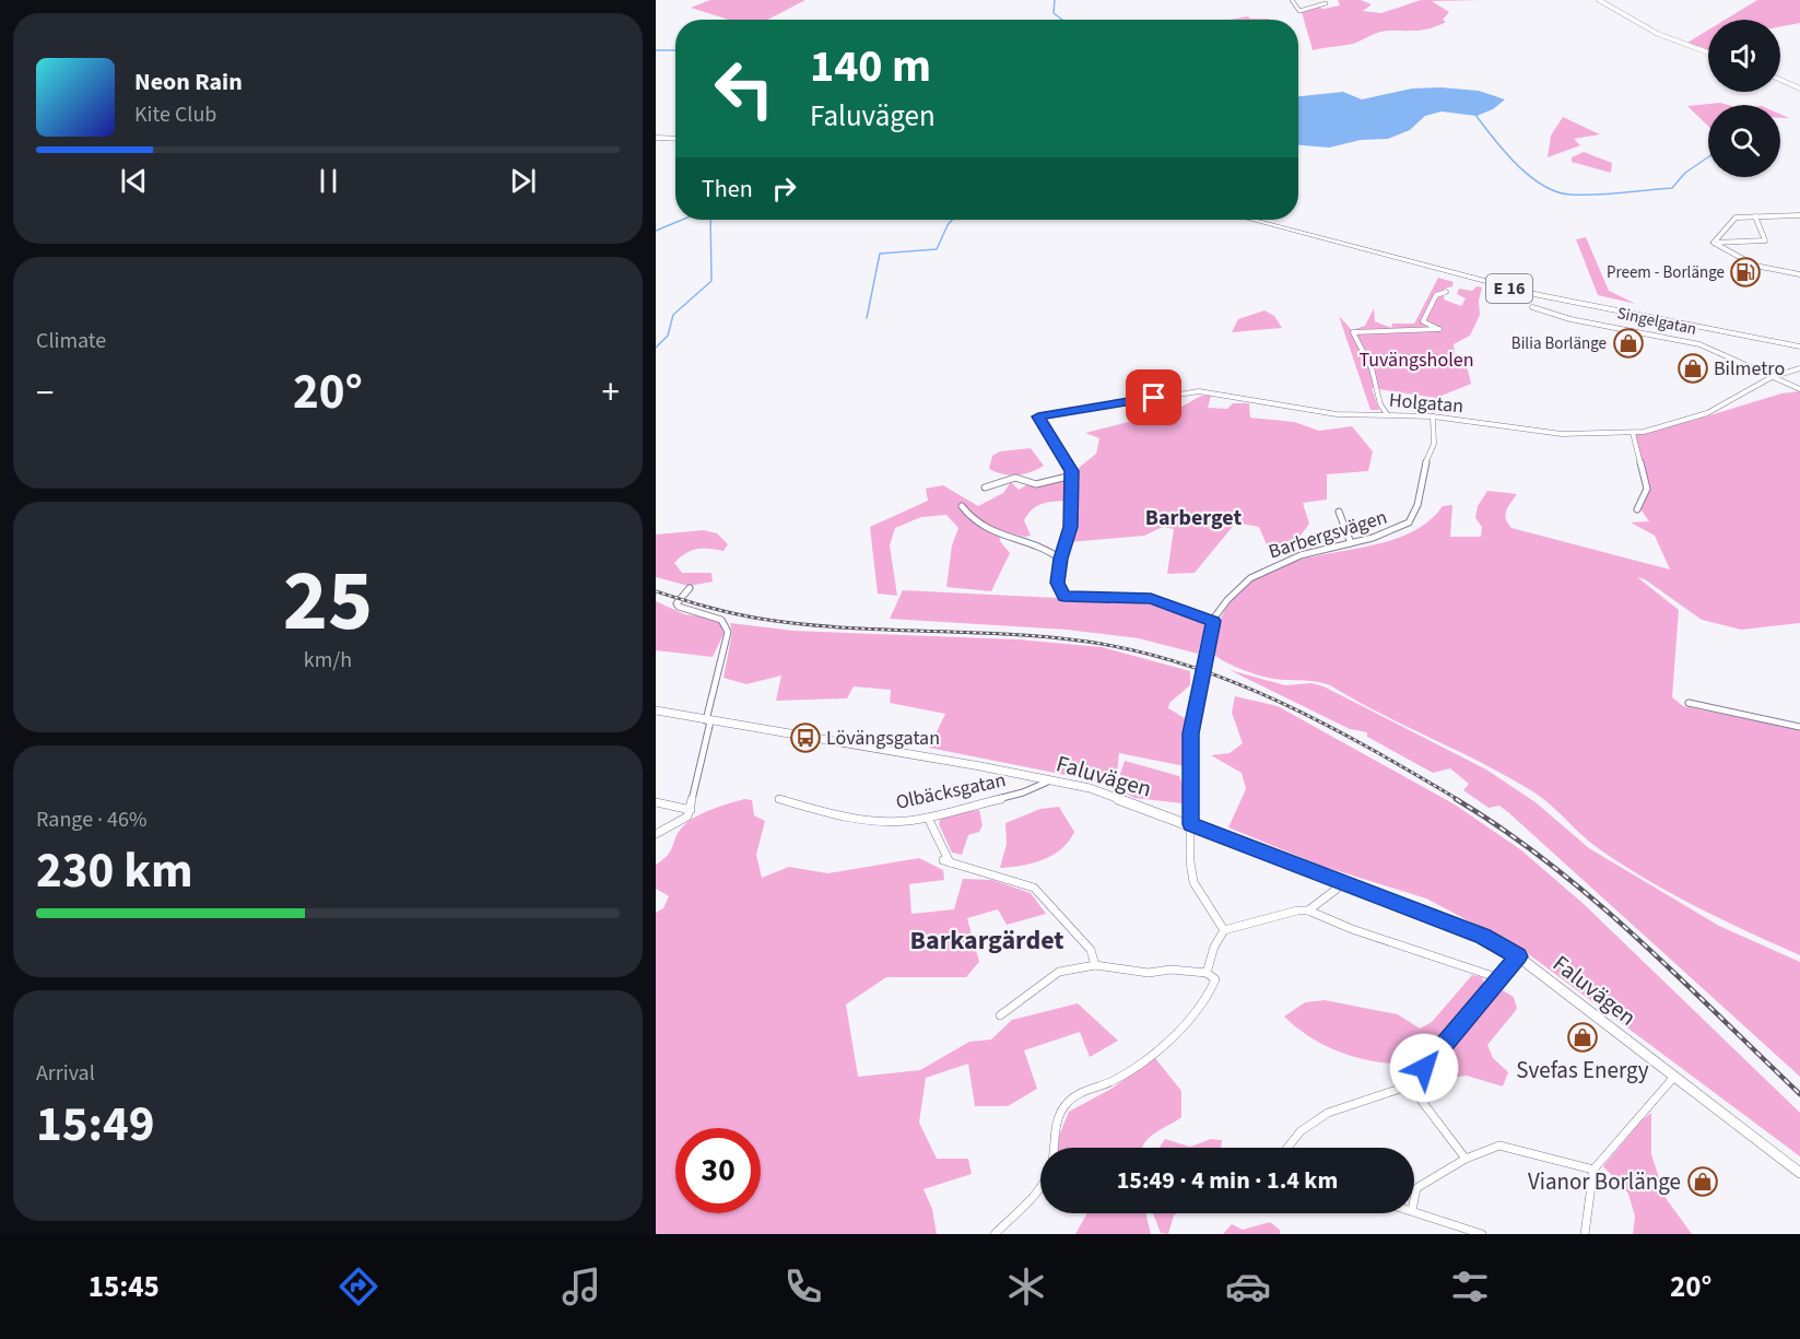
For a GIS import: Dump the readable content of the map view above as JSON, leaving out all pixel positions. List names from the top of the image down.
{
  "streets": {
    "highway": ["E 16"],
    "street": [
      "Singelgatan",
      "Holgatan",
      "Barbergsvägen",
      "Faluvägen",
      "Olbäcksgatan"
    ]
  },
  "crossings": [
    ["Singelgatan", "Holgatan"],
    ["Holgatan", "Barbergsvägen"],
    ["Barbergsvägen", "Faluvägen"],
    ["Faluvägen", "Olbäcksgatan"]
  ],
  "districts": ["Barberget", "Barkargärdet"],
  "parks": ["Tuvängsholen"],
  "places": {
    "fuel station": ["Preem - Borlänge"],
    "shop": [
      "Bilia Borlänge",
      "Bilmetro",
      "Svefas Energy",
      "Vianor Borlänge"
    ],
    "bus stop": ["Lövängsgatan"]
  },
  "page": {
    "turn": ["140 m", "Faluvägen"],
    "song": ["Neon Rain", "Kite Club"],
    "then": "Then",
    "tile": [
      "Climate",
      ["25", "km/h"],
      ["Range · 46%", "230 km"],
      ["Arrival", "15:49"]
    ],
    "heat": ["−", "20°", "+"],
    "limit": "30",
    "trip": "15:49 · 4 min · 1.4 km",
    "tabs": ["15:45", "20°"]
  }
}
